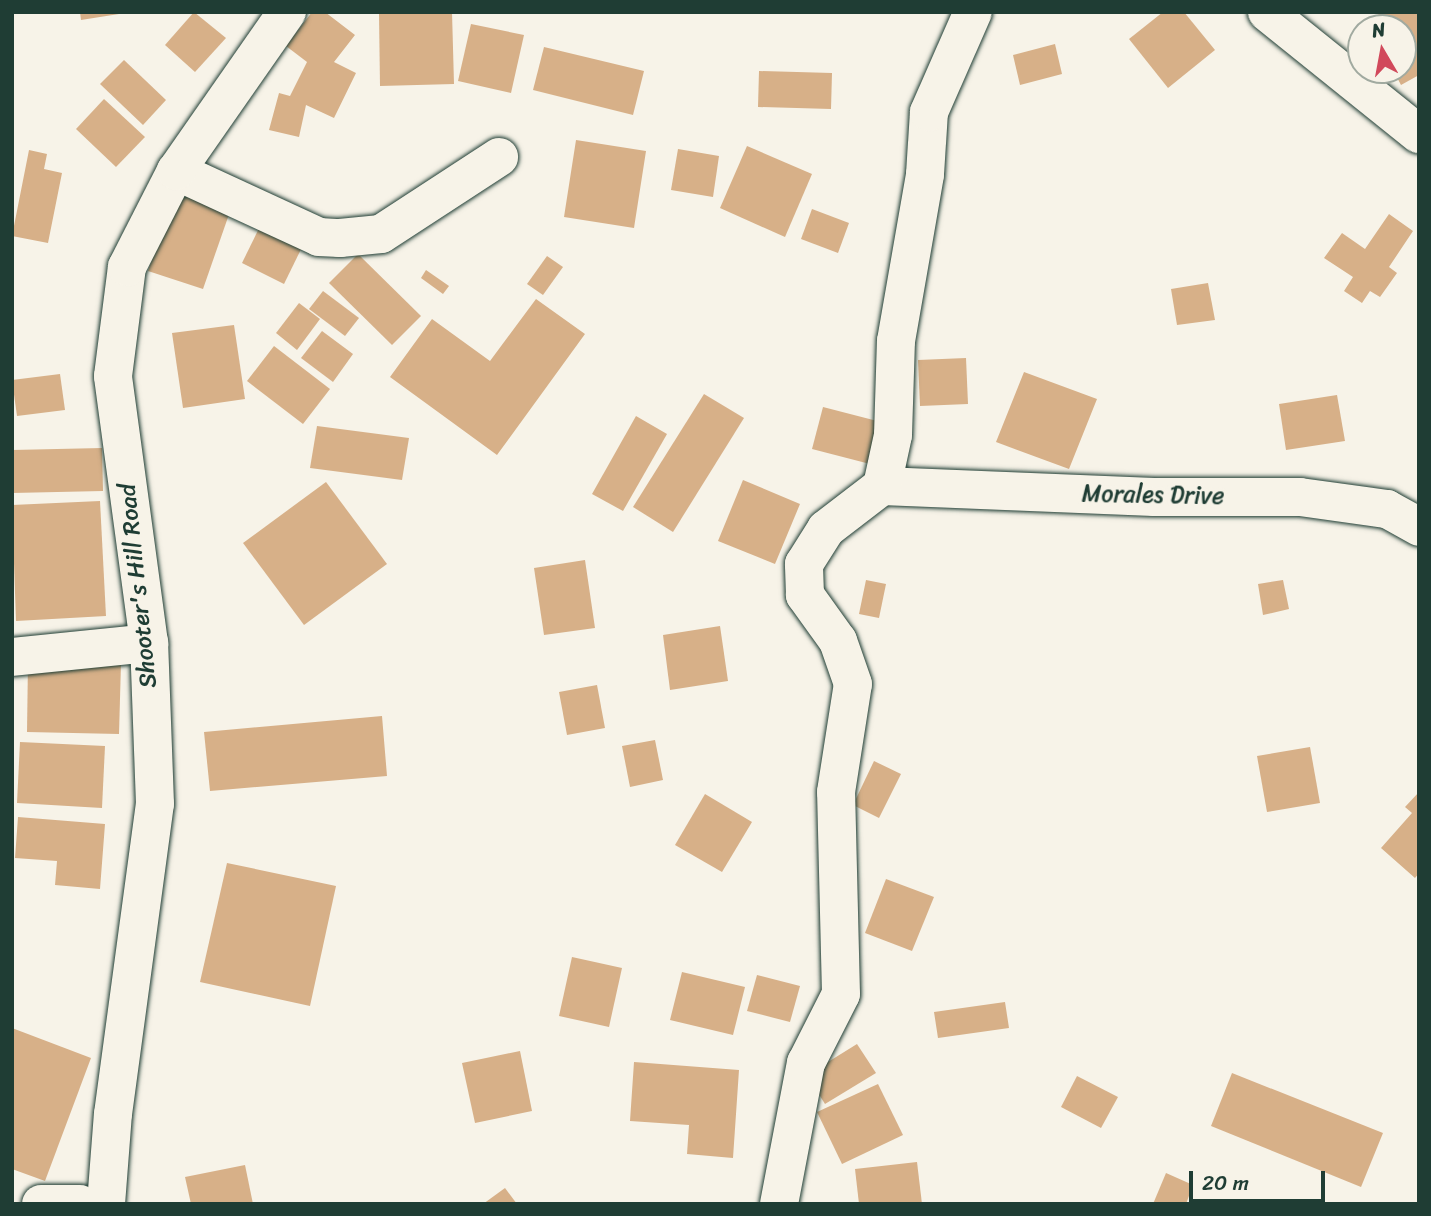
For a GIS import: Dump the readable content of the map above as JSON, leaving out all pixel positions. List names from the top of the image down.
{
  "streets": {
    "street": ["Morales Drive", "Shooter's Hill Road"]
  },
  "scale_bar": "20 m",
  "north": "top"
}
